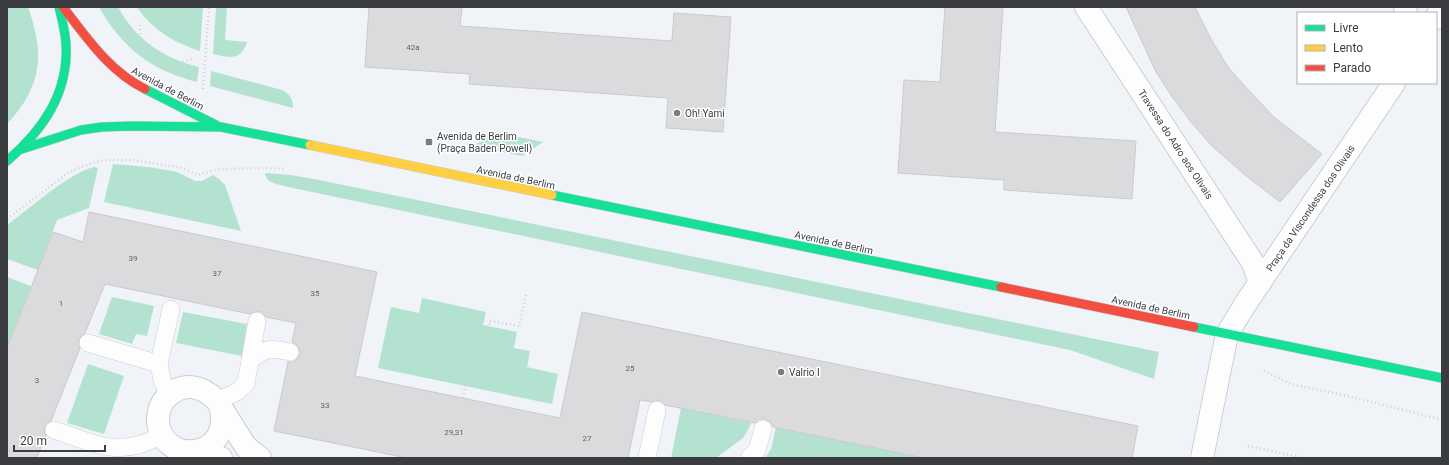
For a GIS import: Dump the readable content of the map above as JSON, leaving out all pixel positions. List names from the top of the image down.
{
  "streets": {
    "main road": ["Avenida de Berlim"],
    "street": ["Travessa do Adro aos Olivais", "Praça da Viscondessa dos Olivais"]
  },
  "crossings": [
    ["Avenida de Berlim", "Praça da Viscondessa dos Olivais"],
    ["Travessa do Adro aos Olivais", "Praça da Viscondessa dos Olivais"]
  ],
  "places": {
    "other": ["Oh! Yami", "Valrio I"],
    "transit": ["Avenida de Berlim (Praça Baden Powell)"]
  },
  "house_numbers": [
    "42a",
    "39",
    "37",
    "35",
    "1",
    "25",
    "3",
    "33",
    "29,31",
    "27"
  ],
  "legend": ["Livre", "Lento", "Parado"],
  "scale_bar": "20 m"
}
